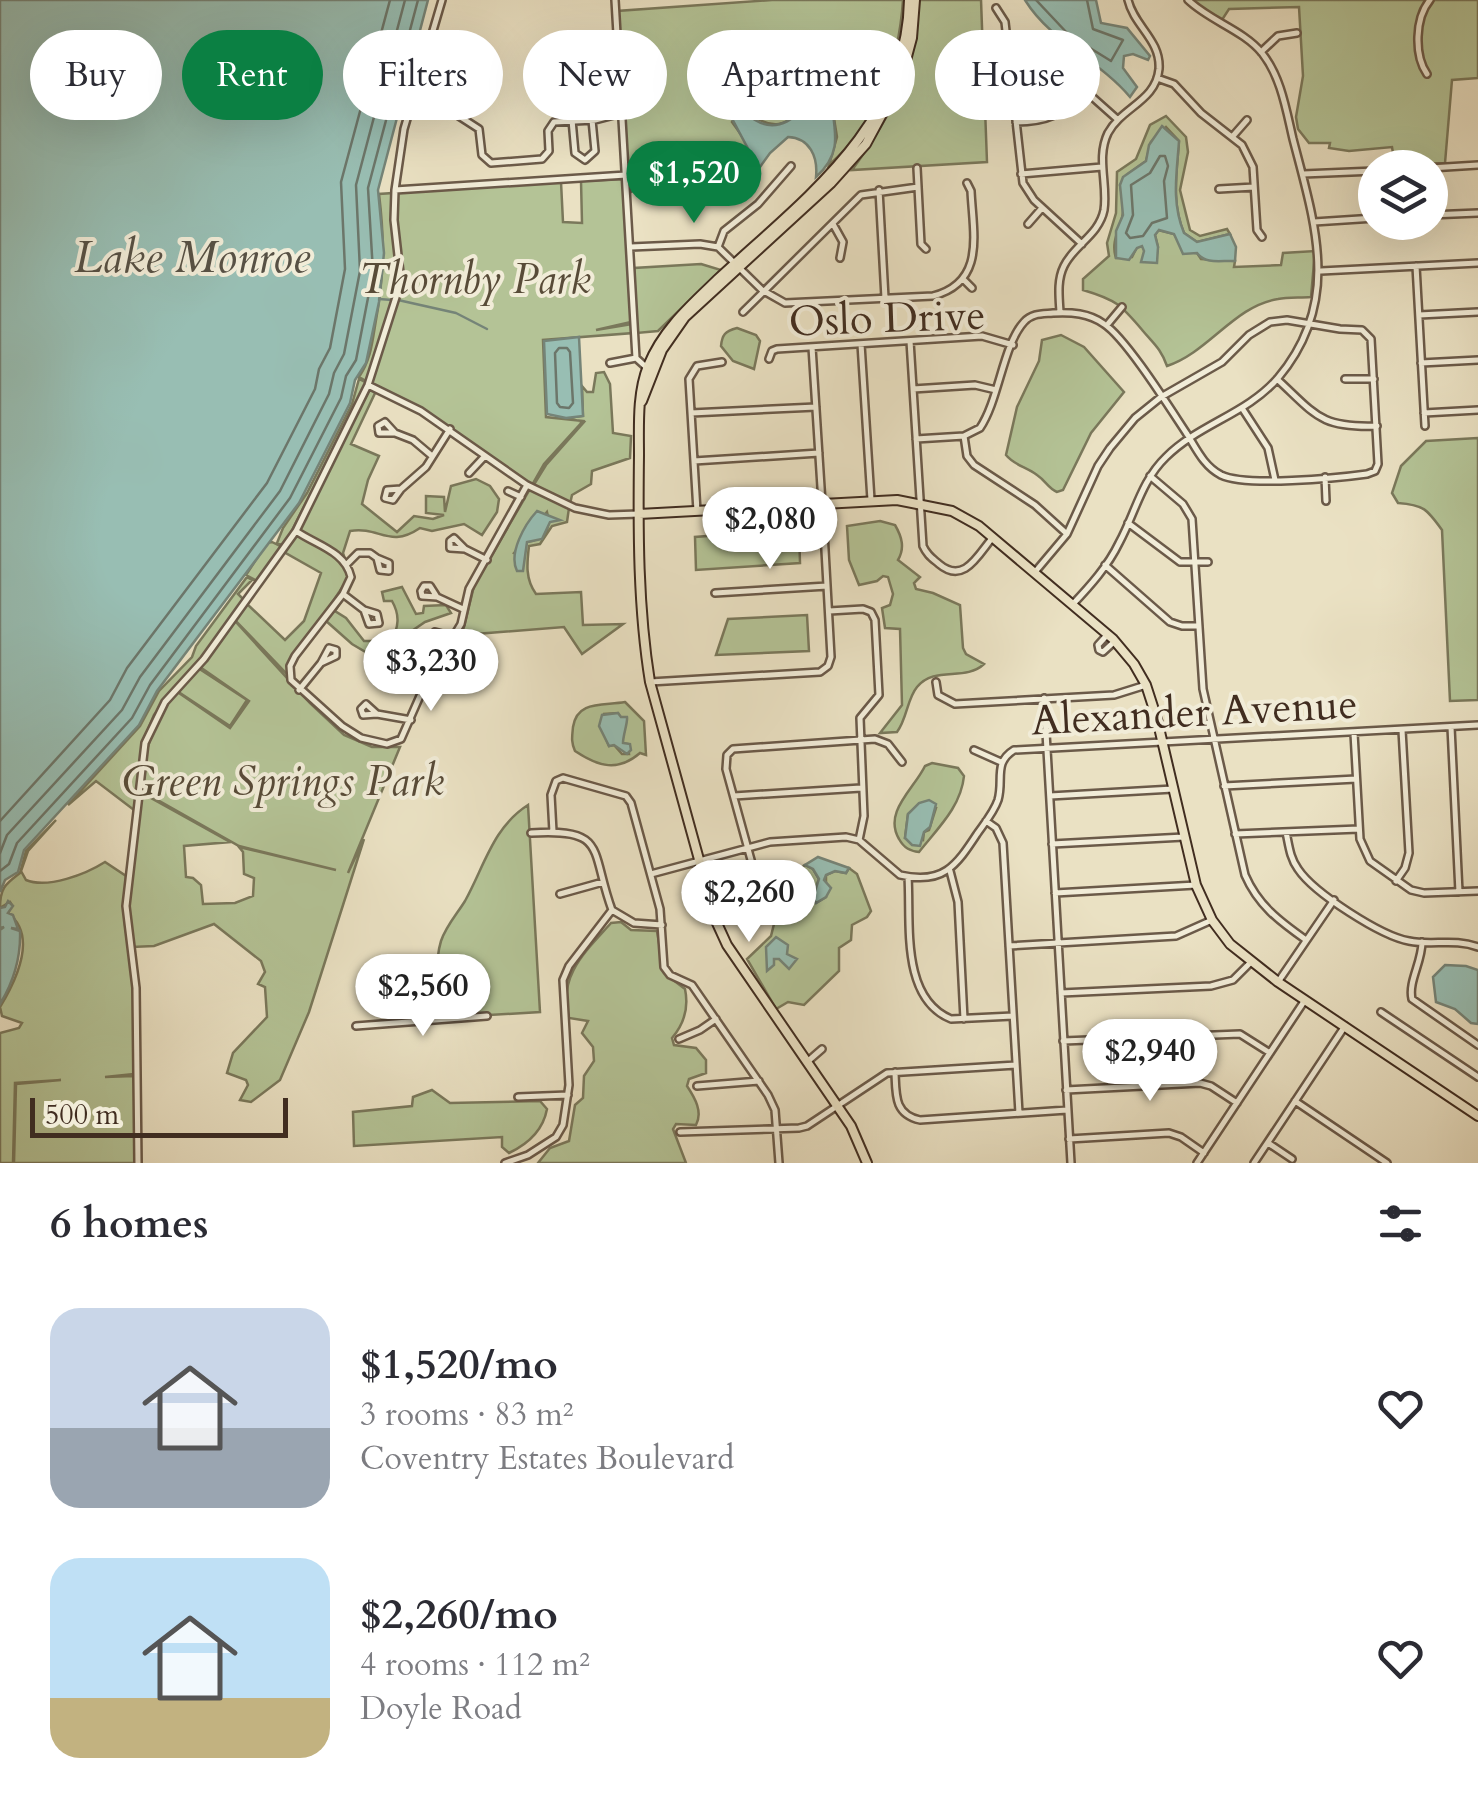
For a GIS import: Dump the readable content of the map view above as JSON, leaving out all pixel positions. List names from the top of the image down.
{
  "streets": {
    "street": ["Oslo Drive", "Alexander Avenue"]
  },
  "water": ["Lake Monroe"],
  "parks": ["Thornby Park", "Green Springs Park"],
  "scale_bar": "500 m",
  "page": {
    "chip": [
      "Buy",
      "Rent",
      "Filters",
      "New",
      "Apartment",
      "House"
    ],
    "price": [
      "$1,520",
      "$2,080",
      "$3,230",
      "$2,260",
      "$2,560",
      "$2,940"
    ],
    "scale": "500 m",
    "heading": "6 homes",
    "list": [
      {
        "name": "$1,520/mo",
        "note": "3 rooms · 83 m² · Coventry Estates Boulevard"
      },
      {
        "name": "$2,260/mo",
        "note": "4 rooms · 112 m² · Doyle Road"
      }
    ]
  }
}
